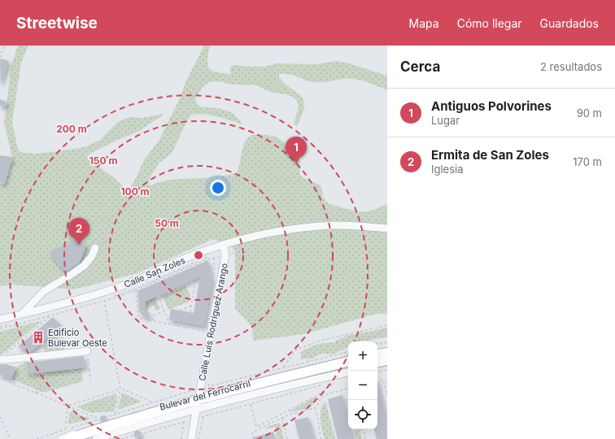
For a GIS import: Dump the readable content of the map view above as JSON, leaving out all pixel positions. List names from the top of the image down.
{
  "streets": {
    "main road": ["Bulevar del Ferrocarril"],
    "street": ["Calle San Zoles", "Calle Luis Rodríguez Arango"]
  },
  "crossings": [
    ["Calle San Zoles", "Calle Luis Rodríguez Arango"],
    ["Calle Luis Rodríguez Arango", "Bulevar del Ferrocarril"]
  ],
  "places": {
    "building": ["Edificio Bulevar Oeste"]
  },
  "page": {
    "header": "Streetwise",
    "nav": ["Mapa", "Cómo llegar", "Guardados"],
    "heading": ["Cerca", "2 resultados"],
    "list": [
      {
        "mark": "1",
        "name": "Antiguos Polvorines",
        "note": "Lugar",
        "value": "90 m"
      },
      {
        "mark": "2",
        "name": "Ermita de San Zoles",
        "note": "Iglesia",
        "value": "170 m"
      }
    ],
    "pins": ["1", "2"],
    "map_buttons": ["+", "−"]
  },
  "rings": [
    "200 m",
    "150 m",
    "100 m",
    "50 m"
  ]
}
